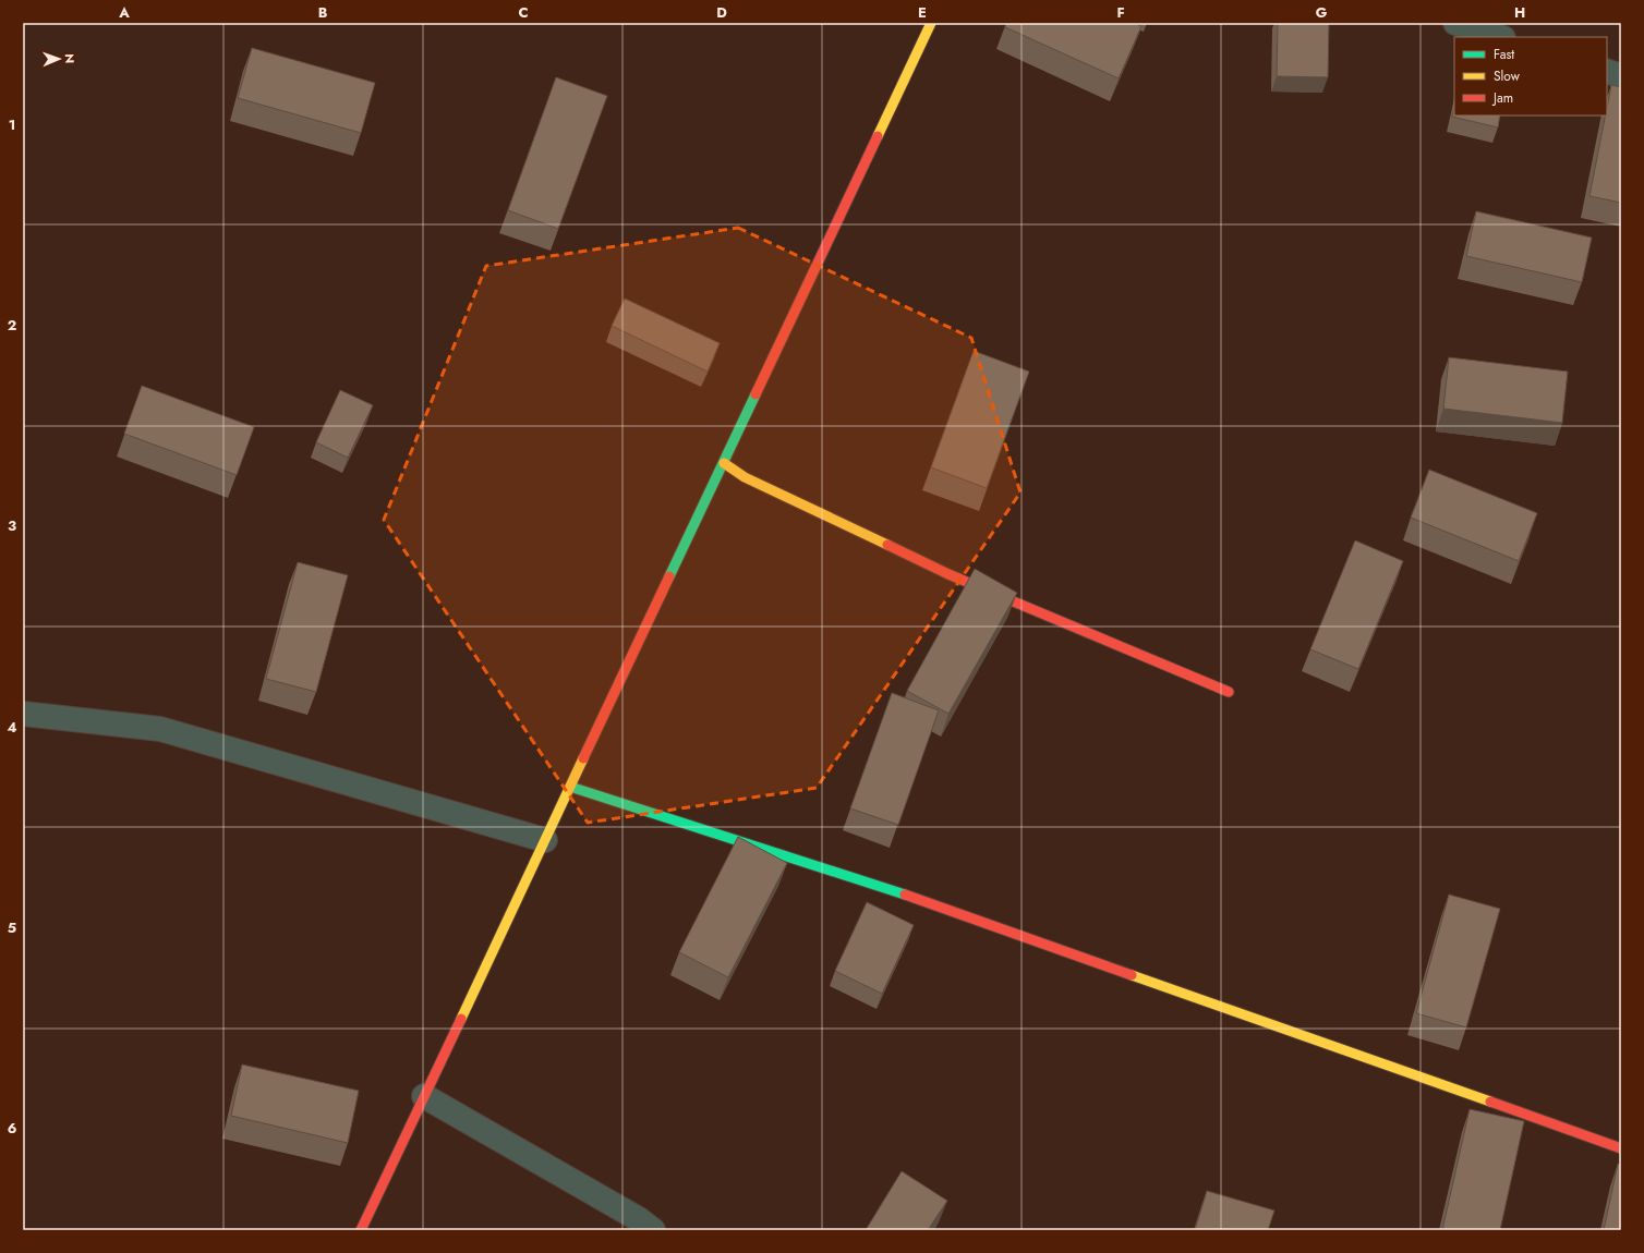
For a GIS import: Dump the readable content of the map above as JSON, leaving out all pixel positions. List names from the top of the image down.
{
  "legend": ["Fast", "Slow", "Jam"],
  "north": "right",
  "grid": {
    "columns": [
      "A",
      "B",
      "C",
      "D",
      "E",
      "F",
      "G",
      "H"
    ],
    "rows": [
      "1",
      "2",
      "3",
      "4",
      "5",
      "6"
    ]
  }
}
